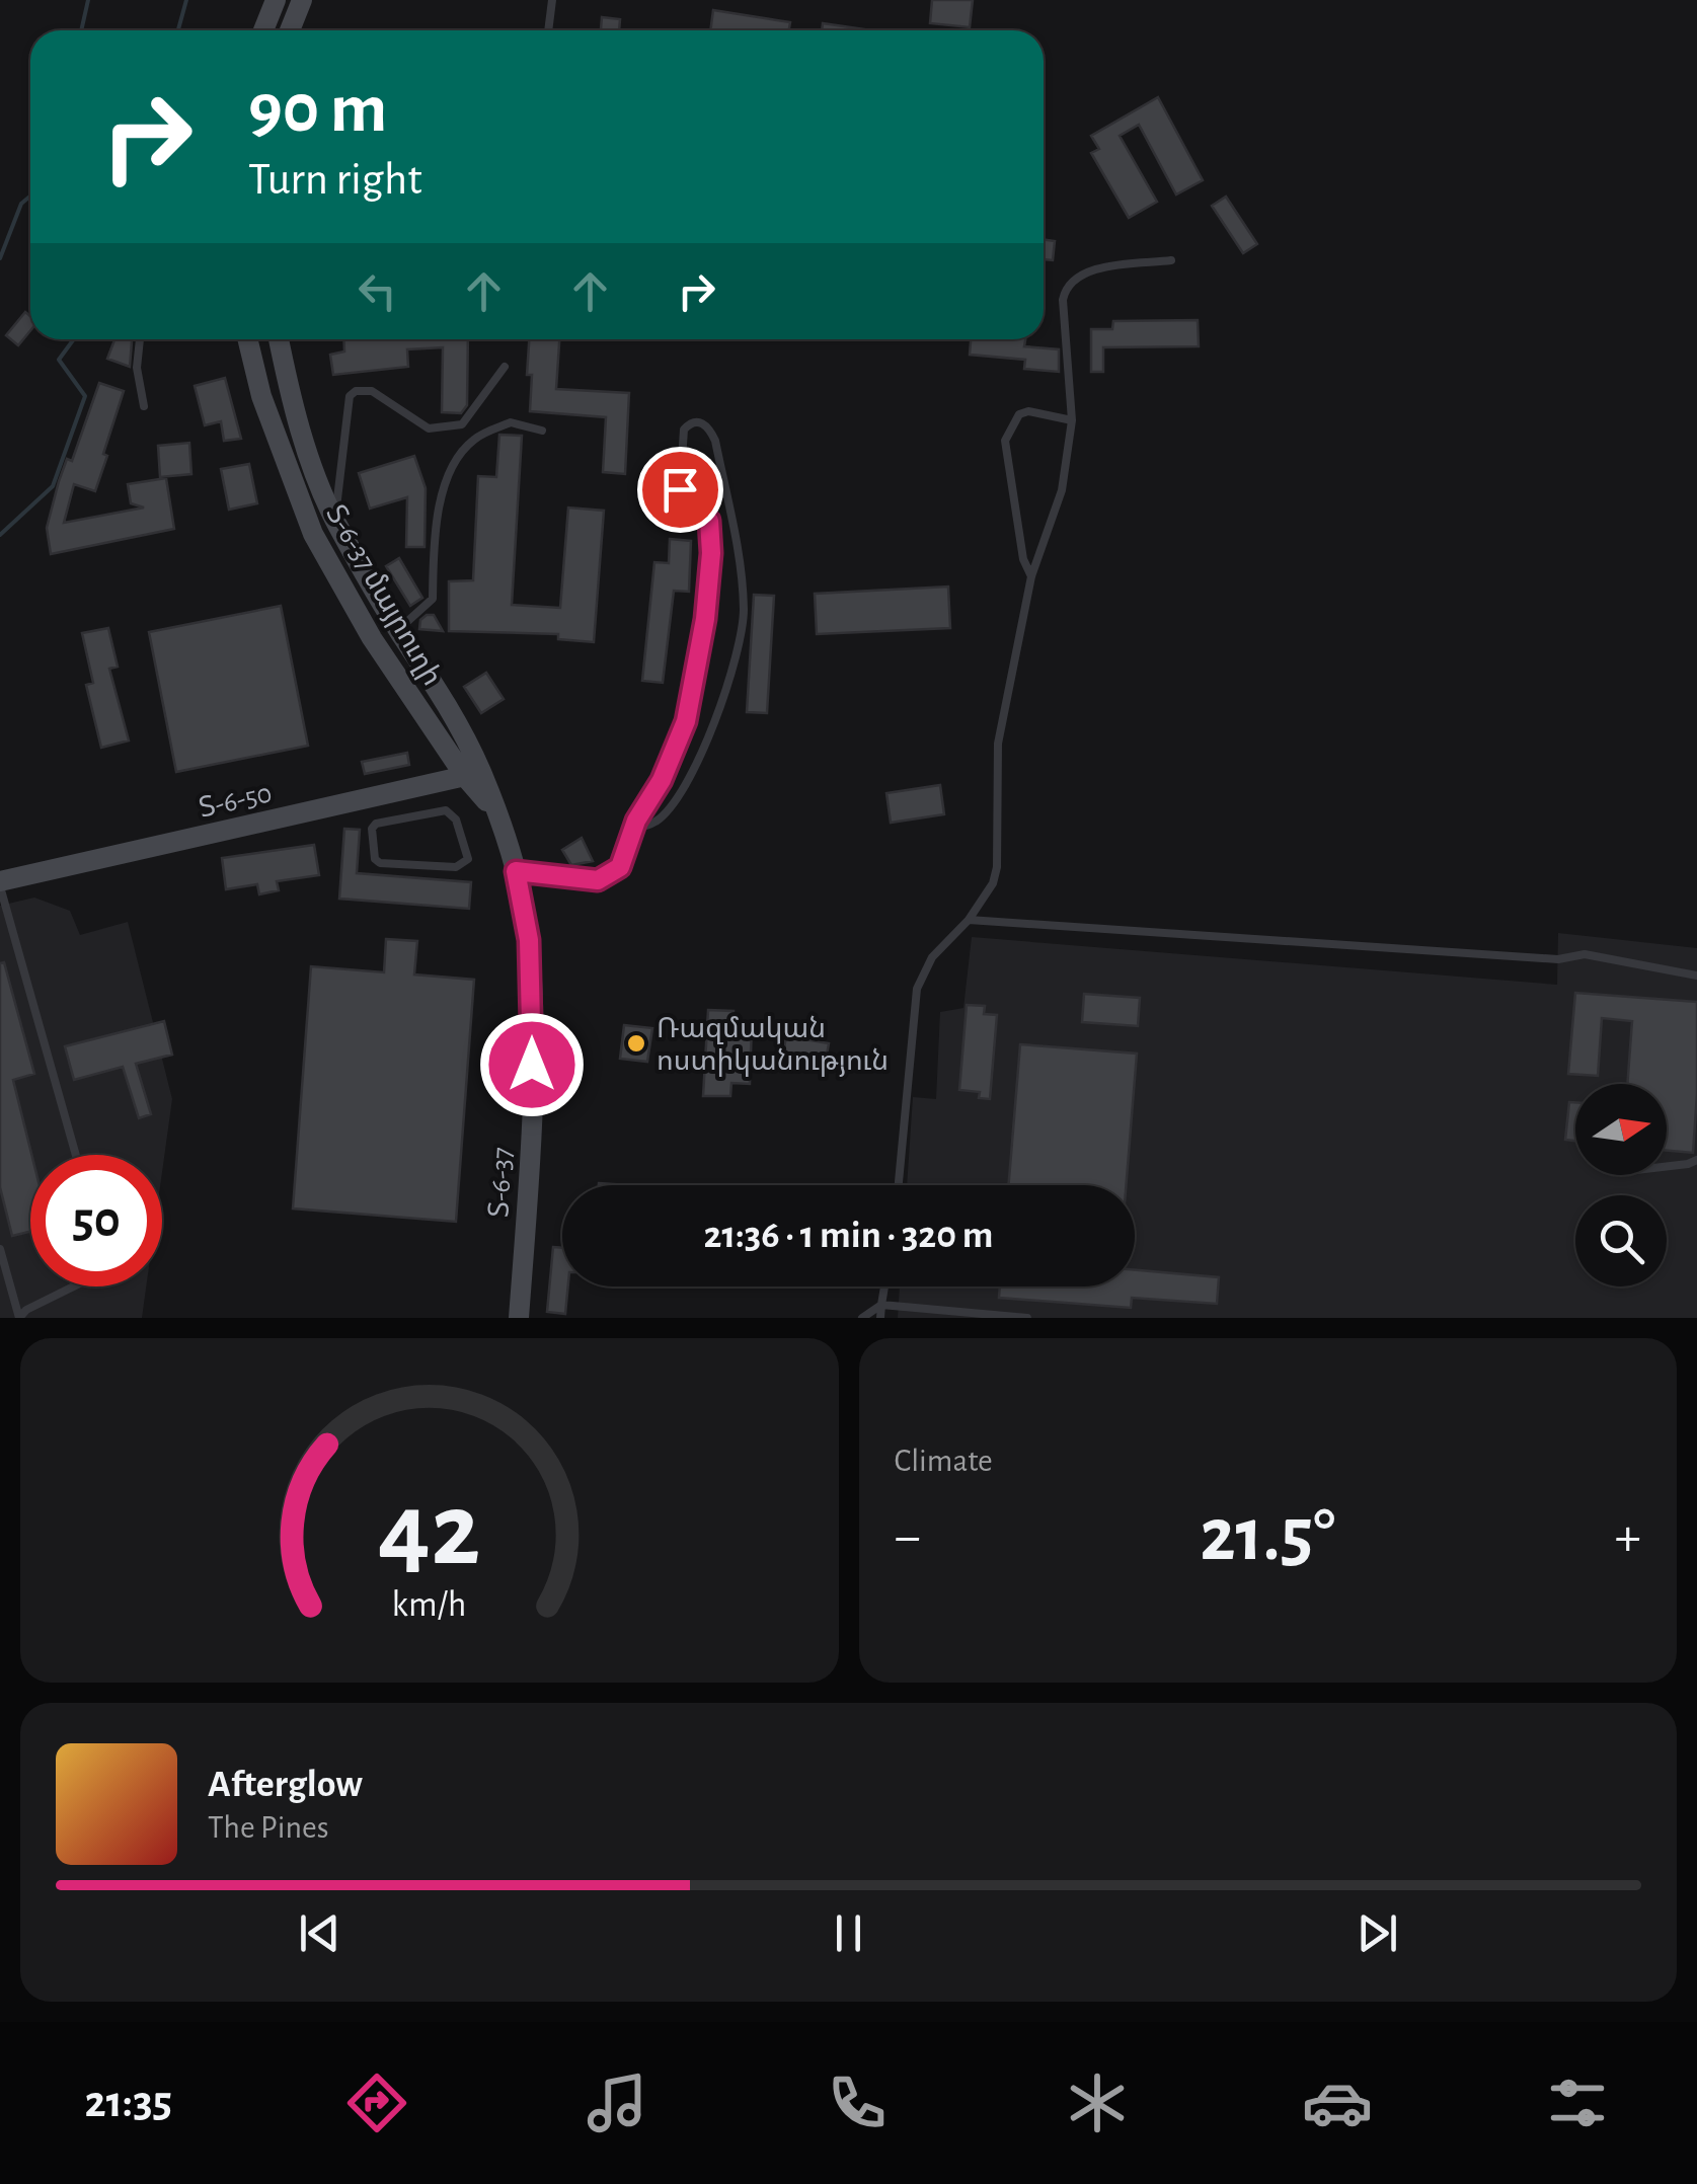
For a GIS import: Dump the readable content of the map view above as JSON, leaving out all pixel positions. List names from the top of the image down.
{
  "streets": {
    "main road": ["Տ-6-37 մայրուղի", "Տ-6-50", "Տ-6-37"]
  },
  "crossings": [
    ["Տ-6-37 մայրուղի", "Տ-6-50"],
    ["Տ-6-37 մայրուղի", "Տ-6-37"]
  ],
  "places": ["Ռազմական ոստիկանություն"],
  "north": "right",
  "page": {
    "turn": ["90 m", "Turn right"],
    "limit": "50",
    "trip": "21:36 · 1 min · 320 m",
    "tile": "Climate",
    "heat": ["−", "21.5°", "+"],
    "song": ["Afterglow", "The Pines"],
    "tabs": "21:35",
    "gauge": ["42", "km/h"]
  }
}
